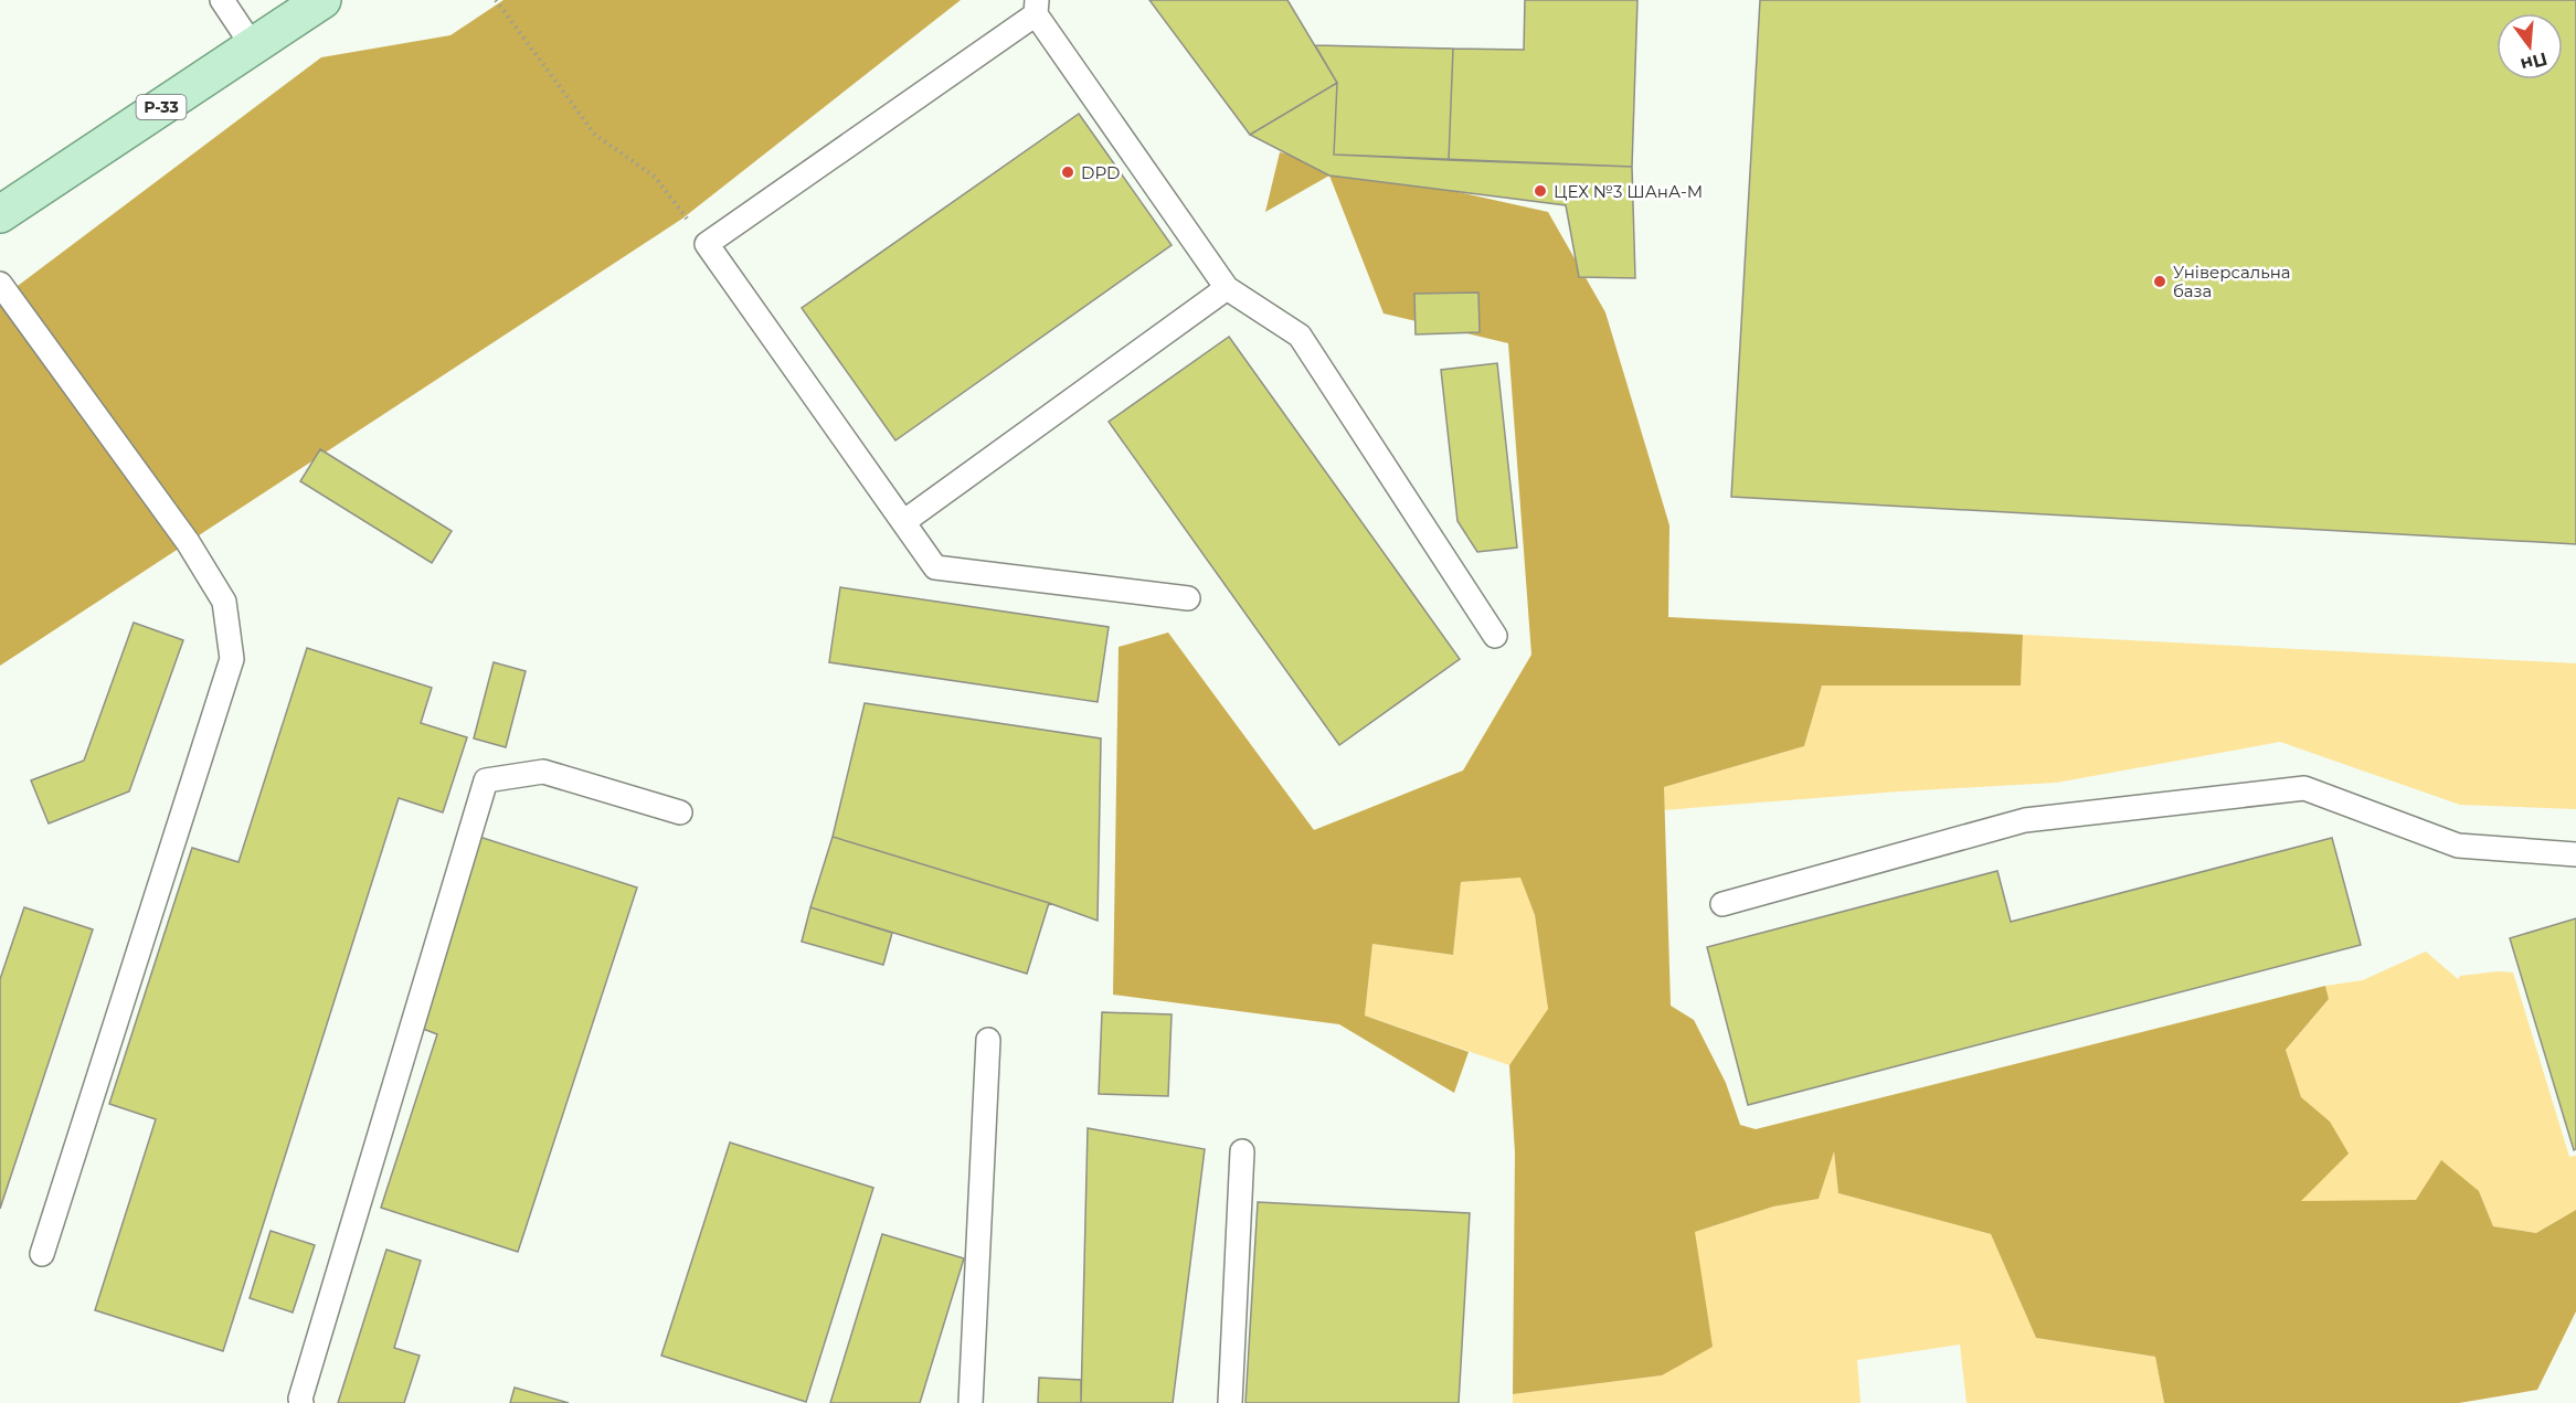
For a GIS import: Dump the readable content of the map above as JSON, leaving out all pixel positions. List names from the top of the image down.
{
  "streets": {
    "main road": ["Р-33"]
  },
  "places": ["DPD", "ЦЕХ №3 ШАнА-М", "Універсальна база"],
  "north": "bottom"
}
